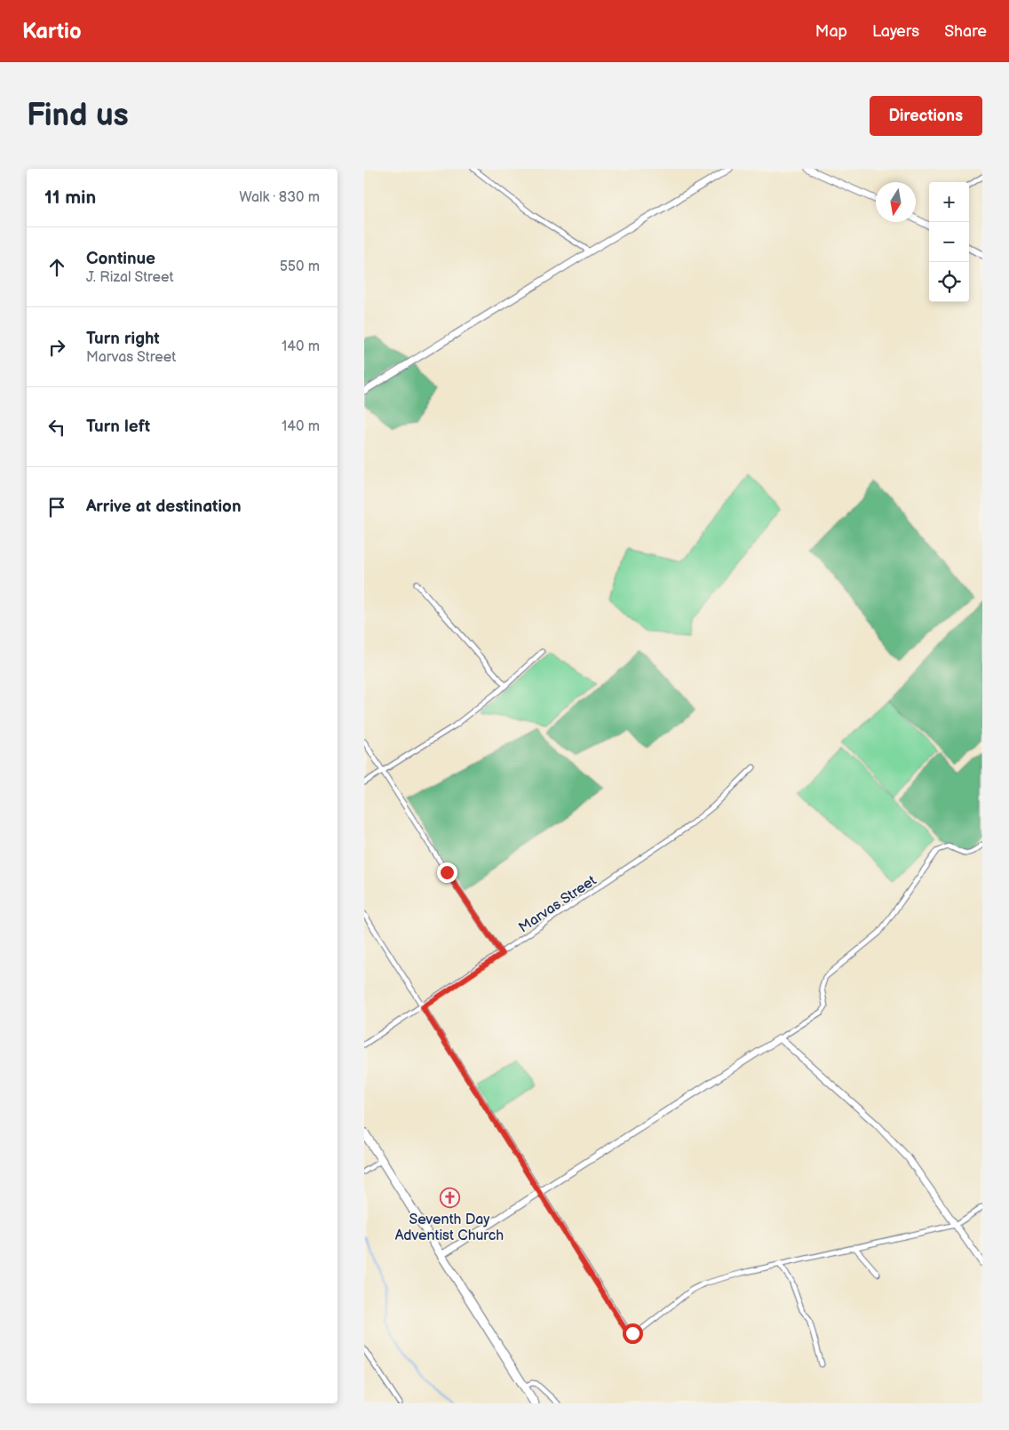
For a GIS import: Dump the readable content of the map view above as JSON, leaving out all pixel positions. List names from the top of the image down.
{
  "streets": {
    "street": ["Marvas Street"]
  },
  "places": {
    "church": ["Seventh Day Adventist Church"]
  },
  "north": "bottom",
  "page": {
    "header": "Kartio",
    "nav": ["Map", "Layers", "Share"],
    "buttons": "Directions",
    "title": "Find us",
    "heading": ["11 min", "Walk · 830 m"],
    "map_buttons": ["+", "−"],
    "list": [
      ["Continue", "J. Rizal Street", "550 m"],
      ["Turn right", "Marvas Street", "140 m"],
      ["Turn left", "140 m"],
      "Arrive at destination"
    ]
  }
}
